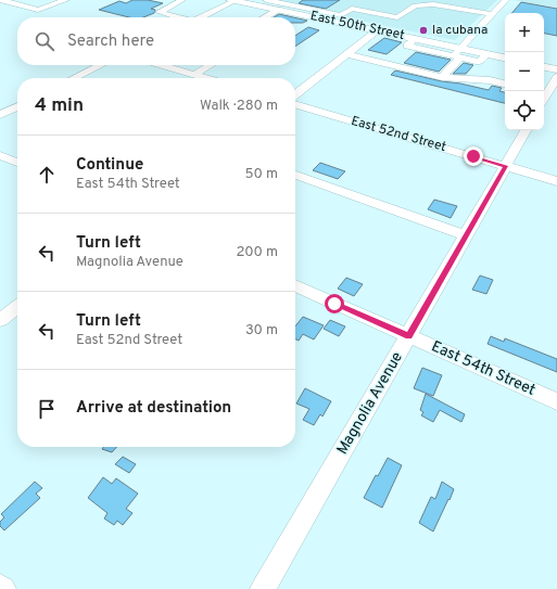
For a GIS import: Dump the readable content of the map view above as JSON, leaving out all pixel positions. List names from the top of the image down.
{
  "streets": {
    "main road": ["East 50th Street"],
    "street": ["East 52nd Street", "East 54th Street", "Magnolia Avenue"]
  },
  "crossings": [
    ["East 52nd Street", "Magnolia Avenue"],
    ["East 54th Street", "Magnolia Avenue"]
  ],
  "places": ["la cubana"],
  "page": {
    "map_buttons": ["+", "−"],
    "search": "Search here",
    "heading": ["4 min", "Walk · 280 m"],
    "list": [
      ["Continue", "East 54th Street", "50 m"],
      ["Turn left", "Magnolia Avenue", "200 m"],
      ["Turn left", "East 52nd Street", "30 m"],
      "Arrive at destination"
    ]
  }
}
